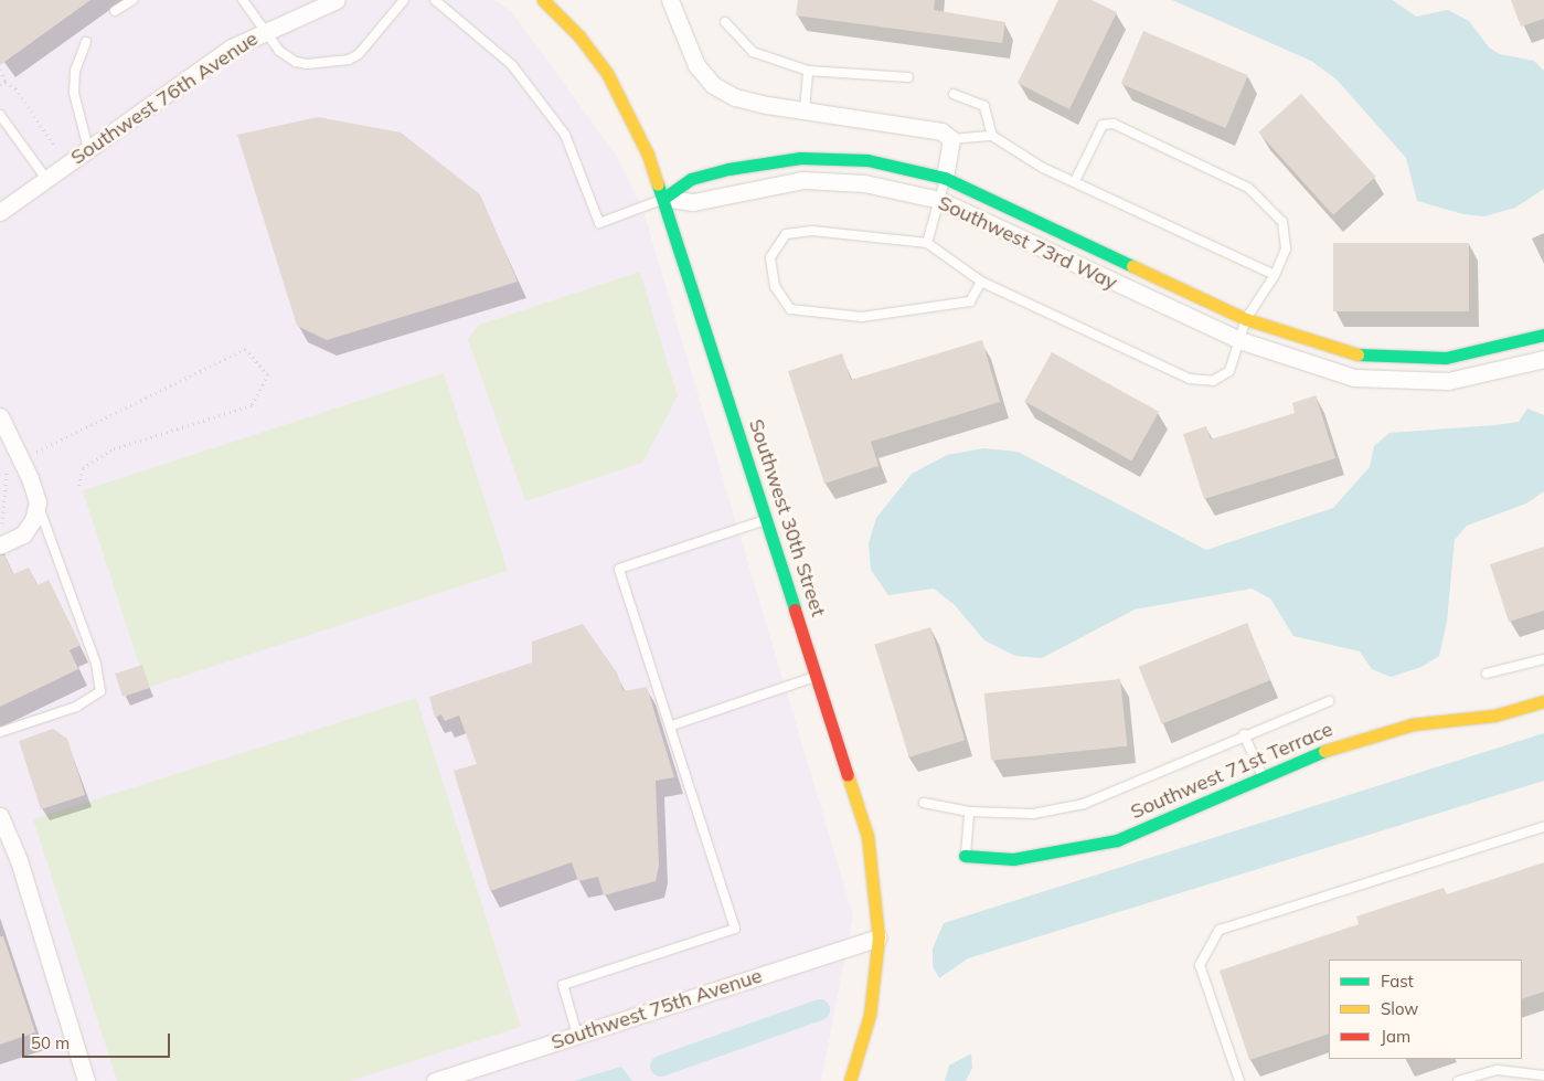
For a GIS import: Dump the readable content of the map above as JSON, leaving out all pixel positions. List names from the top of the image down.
{
  "streets": {
    "street": [
      "Southwest 76th Avenue",
      "Southwest 73rd Way",
      "Southwest 30th Street",
      "Southwest 71st Terrace",
      "Southwest 75th Avenue"
    ]
  },
  "crossings": [
    ["Southwest 73rd Way", "Southwest 30th Street"],
    ["Southwest 30th Street", "Southwest 75th Avenue"]
  ],
  "legend": ["Fast", "Slow", "Jam"],
  "scale_bar": "50 m"
}
